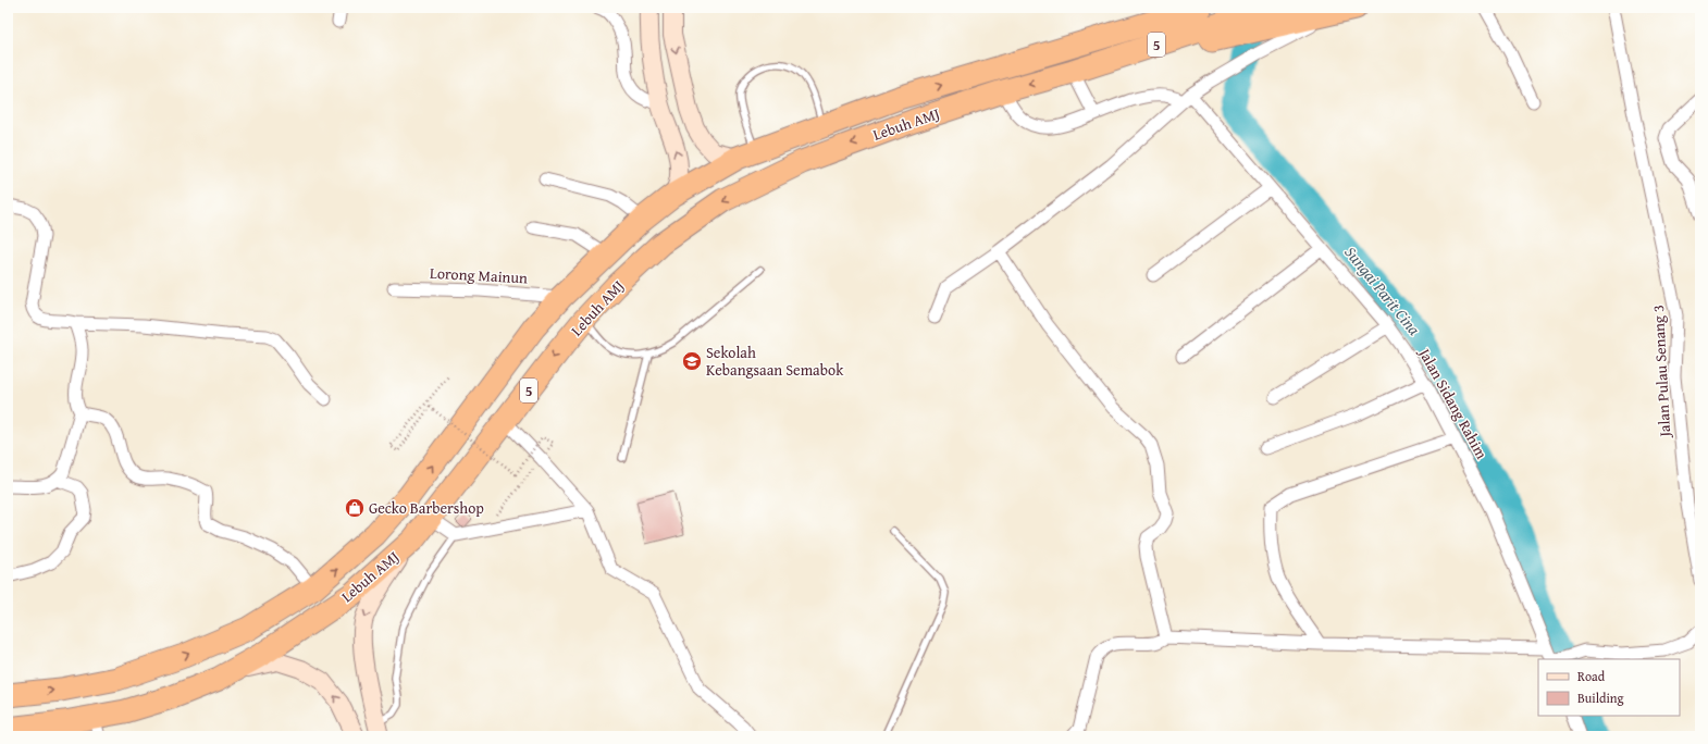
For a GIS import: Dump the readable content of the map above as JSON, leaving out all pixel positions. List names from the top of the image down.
{
  "streets": {
    "highway": ["5", "Lebuh AMJ"],
    "street": ["Lorong Mainun", "Jalan Pulau Senang 3", "Jalan Sidang Rahim"]
  },
  "crossings": [
    ["Lebuh AMJ", "Lorong Mainun"]
  ],
  "water": ["Sungai Parit Cina"],
  "places": {
    "school or university": ["Sekolah Kebangsaan Semabok"],
    "shop": ["Gecko Barbershop"]
  },
  "legend": ["Road", "Building"]
}
